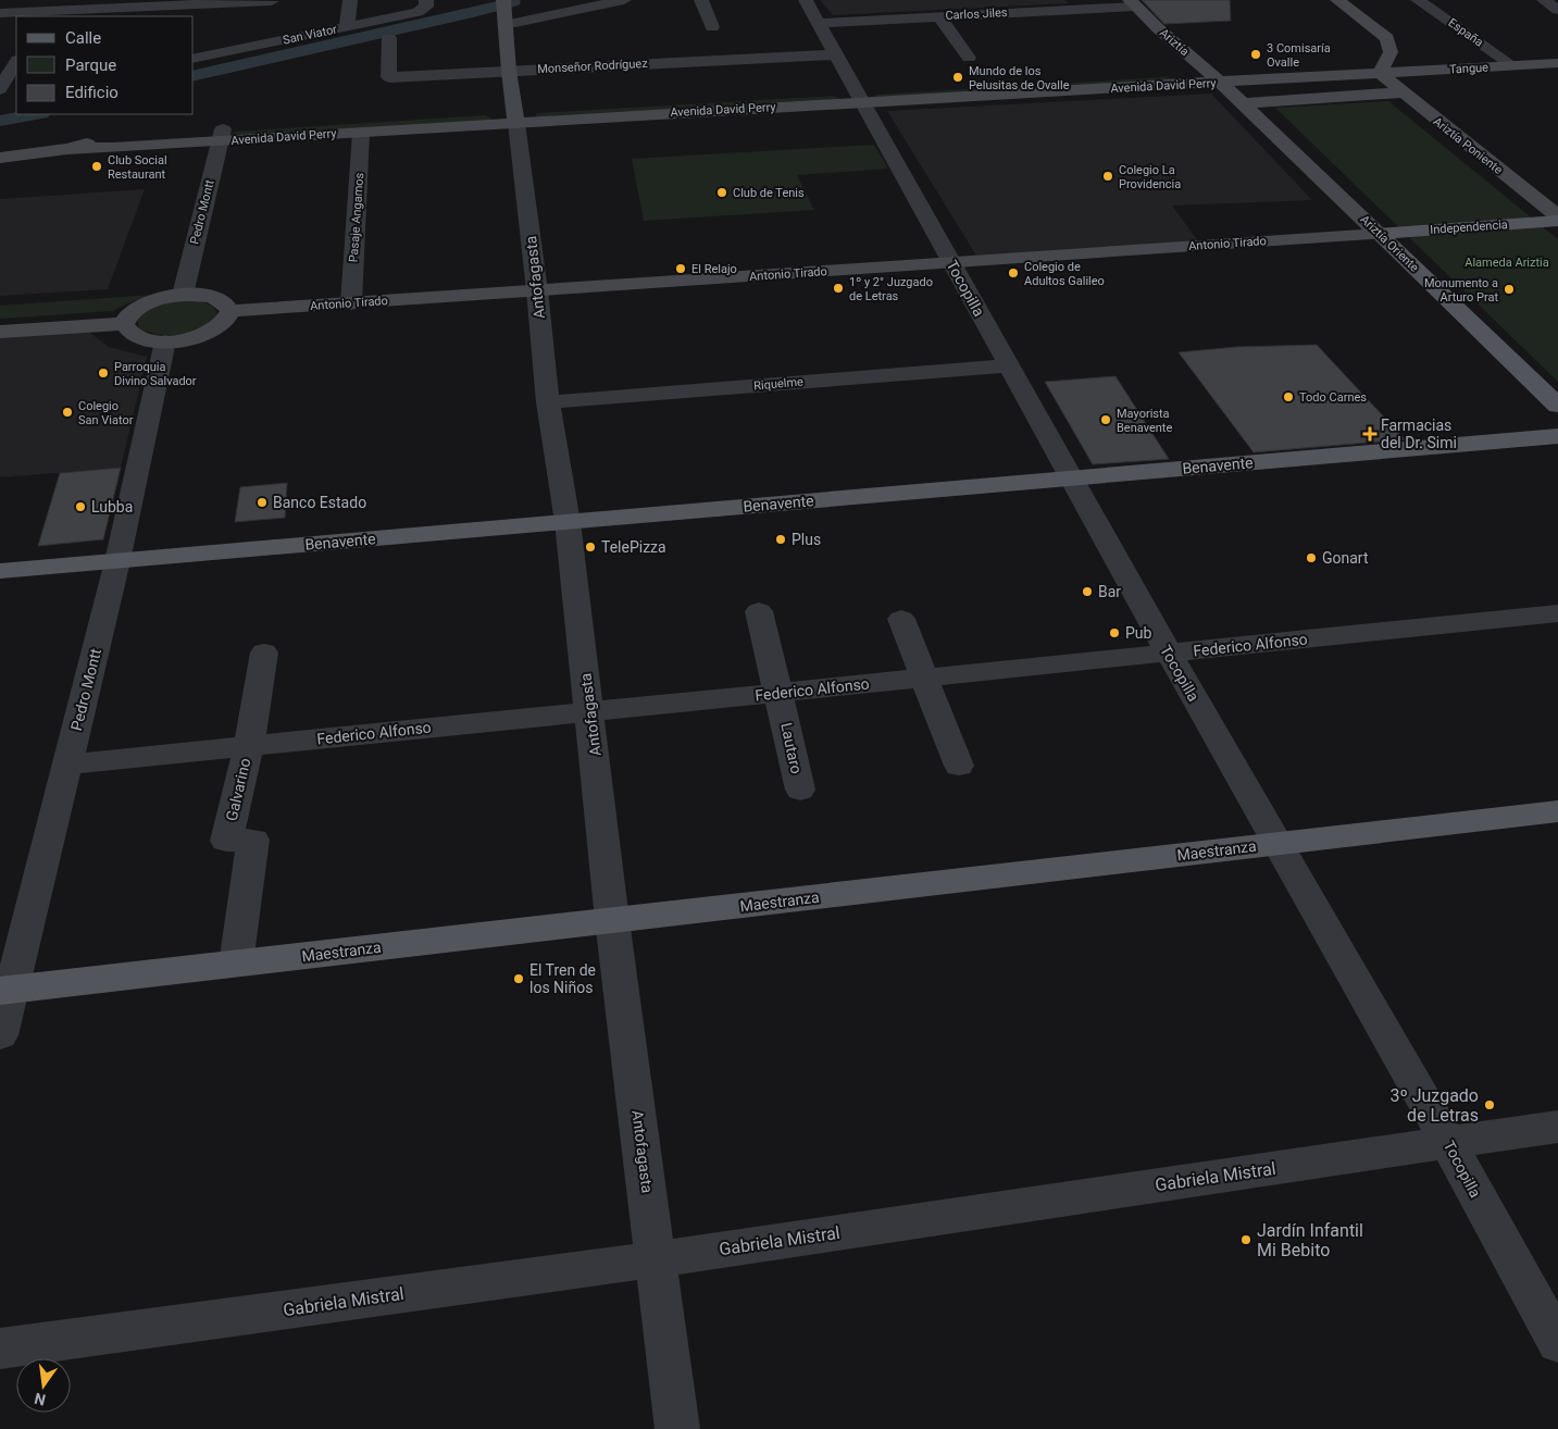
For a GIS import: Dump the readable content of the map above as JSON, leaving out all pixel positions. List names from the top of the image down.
{
  "streets": {
    "main road": [
      "Ariztía",
      "Tangue",
      "Avenida David Perry",
      "Ariztía Poniente",
      "Independencia",
      "Antonio Tirado",
      "Ariztía Oriente",
      "Antofagasta",
      "Benavente",
      "Maestranza"
    ],
    "street": [
      "Carlos Jiles",
      "España",
      "San Viator",
      "Monseñor Rodríguez",
      "Pedro Montt",
      "Pasaje Angamos",
      "Tocopilla",
      "Riquelme",
      "Federico Alfonso",
      "Lautaro",
      "Galvarino",
      "Gabriela Mistral"
    ]
  },
  "crossings": [
    ["Carlos Jiles", "Ariztía"],
    ["Carlos Jiles", "Tocopilla"],
    ["España", "Tangue"],
    ["Ariztía", "Avenida David Perry"],
    ["Ariztía", "Ariztía Oriente"],
    ["Monseñor Rodríguez", "Antofagasta"],
    ["Monseñor Rodríguez", "Tocopilla"],
    ["Tangue", "Avenida David Perry"],
    ["Tangue", "Ariztía Poniente"],
    ["Avenida David Perry", "Ariztía Poniente"],
    ["Avenida David Perry", "Pedro Montt"],
    ["Avenida David Perry", "Pasaje Angamos"],
    ["Avenida David Perry", "Ariztía Oriente"],
    ["Avenida David Perry", "Antofagasta"],
    ["Avenida David Perry", "Tocopilla"],
    ["Ariztía Poniente", "Independencia"],
    ["Pedro Montt", "Benavente"],
    ["Pedro Montt", "Federico Alfonso"],
    ["Pedro Montt", "Maestranza"],
    ["Pasaje Angamos", "Antonio Tirado"],
    ["Independencia", "Antonio Tirado"],
    ["Independencia", "Ariztía Oriente"],
    ["Antonio Tirado", "Ariztía Oriente"],
    ["Antonio Tirado", "Antofagasta"],
    ["Antonio Tirado", "Tocopilla"],
    ["Antofagasta", "Riquelme"],
    ["Antofagasta", "Benavente"],
    ["Antofagasta", "Federico Alfonso"],
    ["Antofagasta", "Maestranza"],
    ["Antofagasta", "Gabriela Mistral"],
    ["Tocopilla", "Riquelme"],
    ["Tocopilla", "Benavente"],
    ["Tocopilla", "Federico Alfonso"],
    ["Tocopilla", "Maestranza"],
    ["Tocopilla", "Gabriela Mistral"],
    ["Federico Alfonso", "Lautaro"],
    ["Federico Alfonso", "Galvarino"],
    ["Galvarino", "Maestranza"]
  ],
  "parks": ["Alameda Ariztia"],
  "places": {
    "other": [
      "3 Comisaría Ovalle",
      "Mundo de los Pelusitas de Ovalle",
      "Club Social Restaurant",
      "Colegio La Providencia",
      "Club de Tenis",
      "El Relajo",
      "Colegio de Adultos Galileo",
      "1º y 2° Juzgado de Letras",
      "Monumento a Arturo Prat",
      "Parroquia Divino Salvador",
      "Todo Carnes",
      "Colegio San Viator",
      "Mayorista Benavente",
      "Banco Estado",
      "Lubba",
      "Plus",
      "TelePizza",
      "Gonart",
      "Bar",
      "Pub",
      "El Tren de los Niños",
      "3º Juzgado de Letras",
      "Jardín Infantil Mi Bebito"
    ],
    "health": ["Farmacias del Dr. Simi"]
  },
  "legend": ["Calle", "Parque", "Edificio"],
  "north": "bottom"
}
